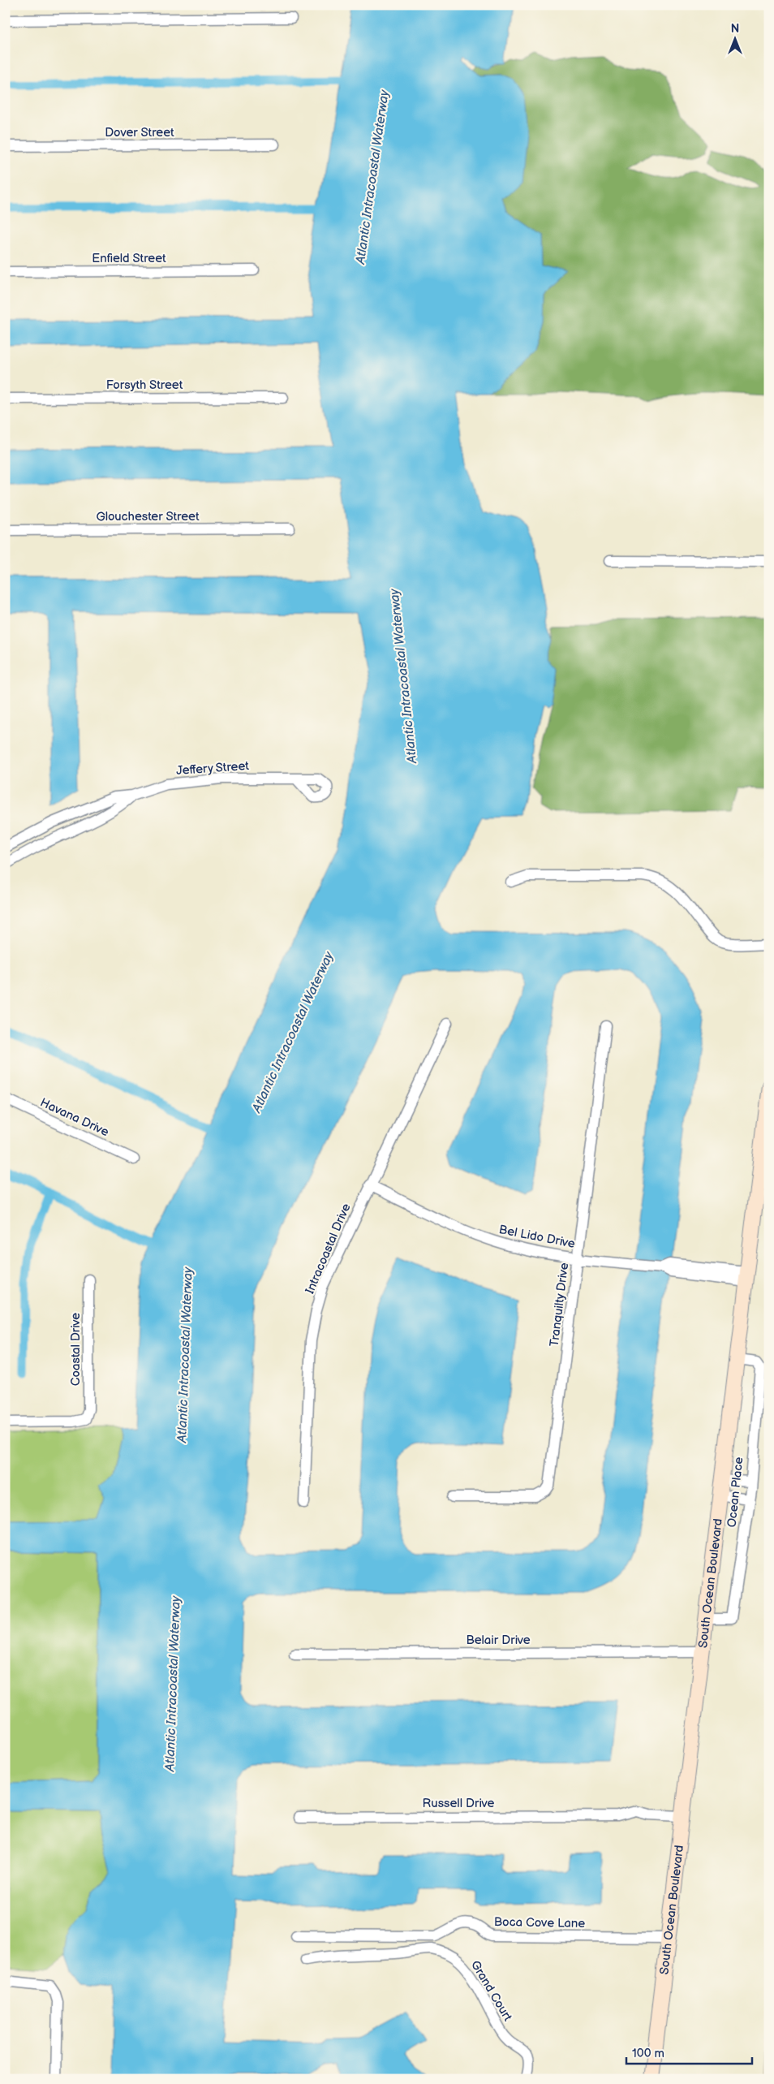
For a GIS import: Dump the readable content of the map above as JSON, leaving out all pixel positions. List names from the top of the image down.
{
  "streets": {
    "main road": ["South Ocean Boulevard"],
    "street": [
      "Dover Street",
      "Enfield Street",
      "Forsyth Street",
      "Glouchester Street",
      "Jeffery Street",
      "Havana Drive",
      "Bel Lido Drive",
      "Intracoastal Drive",
      "Tranquilty Drive",
      "Coastal Drive",
      "Ocean Place",
      "Belair Drive",
      "Russell Drive",
      "Boca Cove Lane",
      "Grand Court"
    ]
  },
  "crossings": [
    ["Bel Lido Drive", "Intracoastal Drive"],
    ["Bel Lido Drive", "Tranquilty Drive"],
    ["Bel Lido Drive", "South Ocean Boulevard"],
    ["Ocean Place", "South Ocean Boulevard"],
    ["South Ocean Boulevard", "Belair Drive"],
    ["South Ocean Boulevard", "Russell Drive"],
    ["South Ocean Boulevard", "Boca Cove Lane"]
  ],
  "water": ["Atlantic Intracoastal Waterway"],
  "scale_bar": "100 m",
  "north": "top"
}
